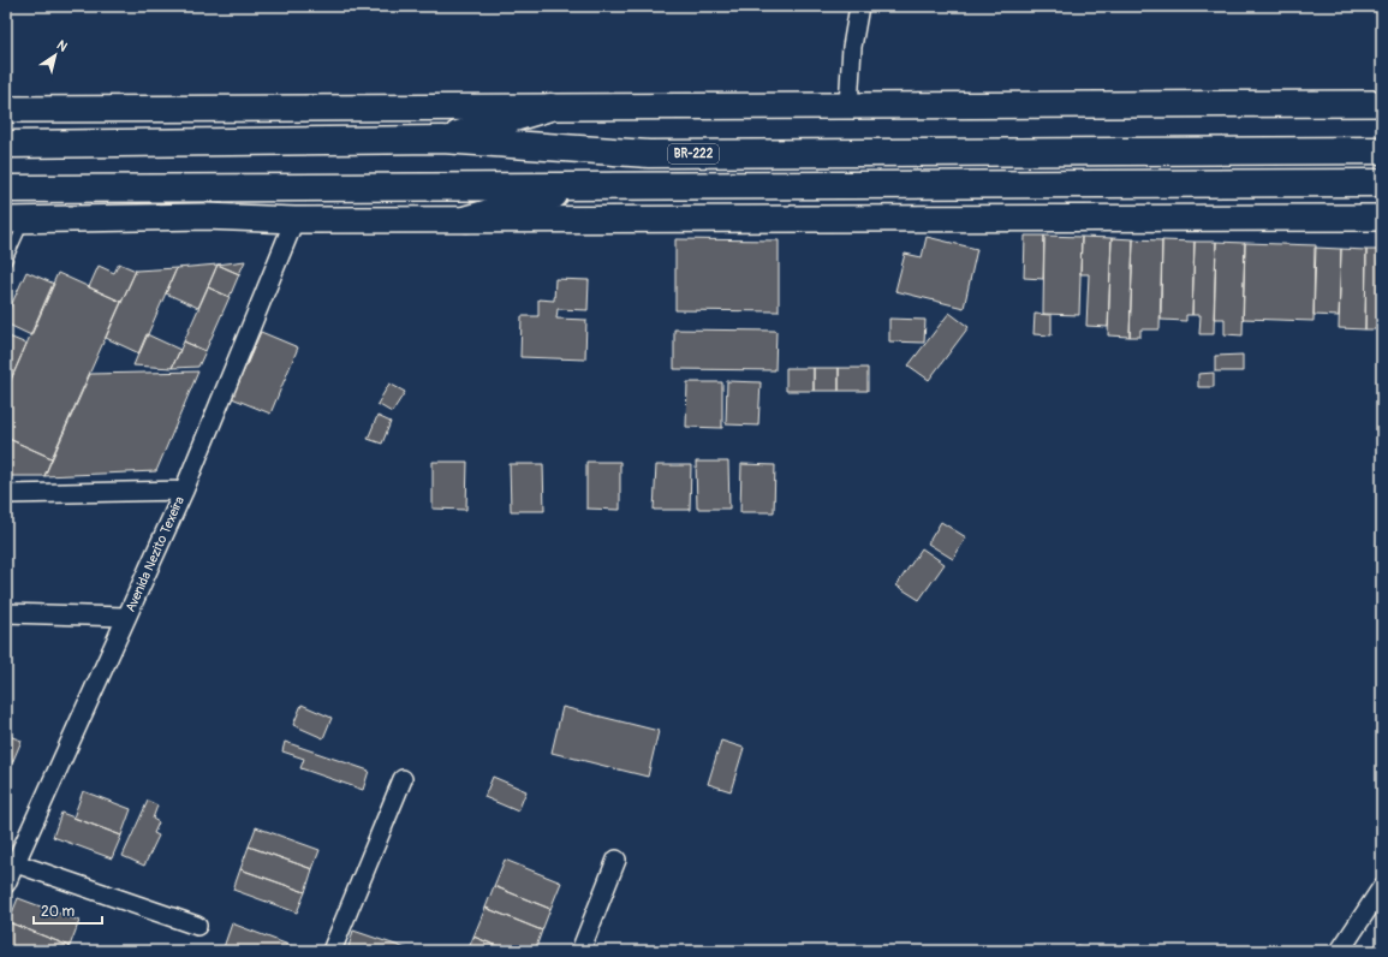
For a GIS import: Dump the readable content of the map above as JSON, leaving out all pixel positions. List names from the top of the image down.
{
  "streets": {
    "highway": ["BR-222"],
    "street": ["Avenida Nezito Texeira"]
  },
  "scale_bar": "20 m",
  "north": "top right"
}
